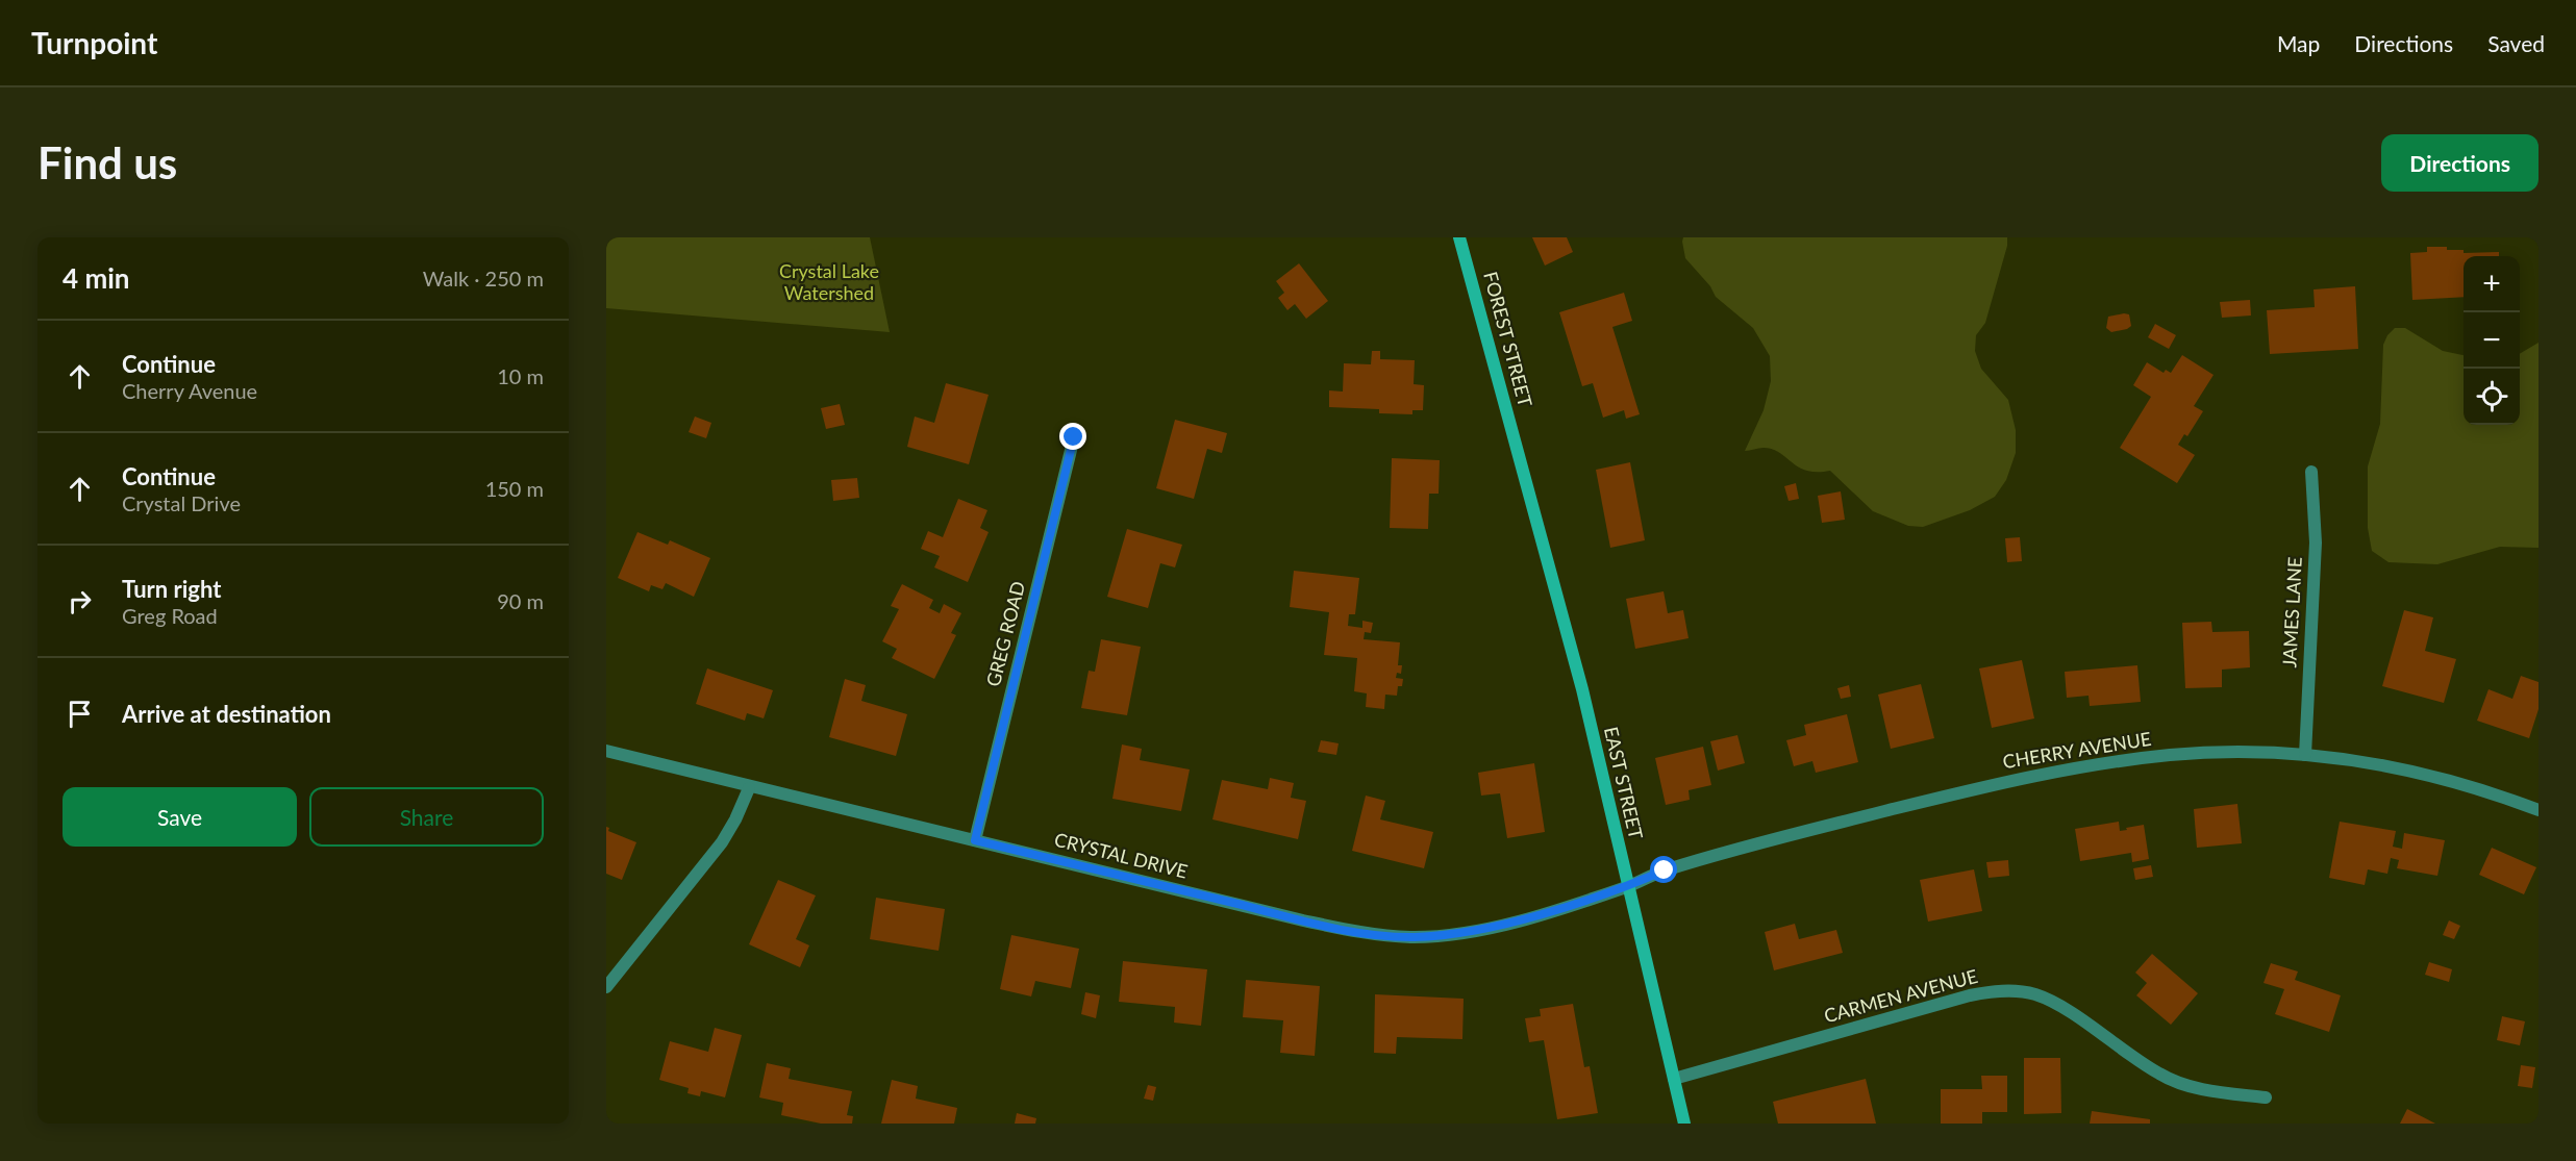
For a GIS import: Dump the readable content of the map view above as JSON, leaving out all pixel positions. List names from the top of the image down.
{
  "streets": {
    "main road": ["FOREST STREET", "EAST STREET"],
    "street": [
      "JAMES LANE",
      "GREG ROAD",
      "CHERRY AVENUE",
      "CRYSTAL DRIVE",
      "CARMEN AVENUE"
    ]
  },
  "crossings": [
    ["FOREST STREET", "EAST STREET"],
    ["JAMES LANE", "CHERRY AVENUE"],
    ["GREG ROAD", "CRYSTAL DRIVE"],
    ["CHERRY AVENUE", "EAST STREET"],
    ["CHERRY AVENUE", "CRYSTAL DRIVE"],
    ["EAST STREET", "CRYSTAL DRIVE"],
    ["EAST STREET", "CARMEN AVENUE"]
  ],
  "parks": ["Crystal Lake Watershed"],
  "page": {
    "header": "Turnpoint",
    "nav": ["Map", "Directions", "Saved"],
    "buttons": [
      "Directions",
      ["Save", "Share"]
    ],
    "title": "Find us",
    "heading": ["4 min", "Walk · 250 m"],
    "map_buttons": ["+", "−"],
    "list": [
      ["Continue", "Cherry Avenue", "10 m"],
      ["Continue", "Crystal Drive", "150 m"],
      ["Turn right", "Greg Road", "90 m"],
      "Arrive at destination"
    ]
  }
}
